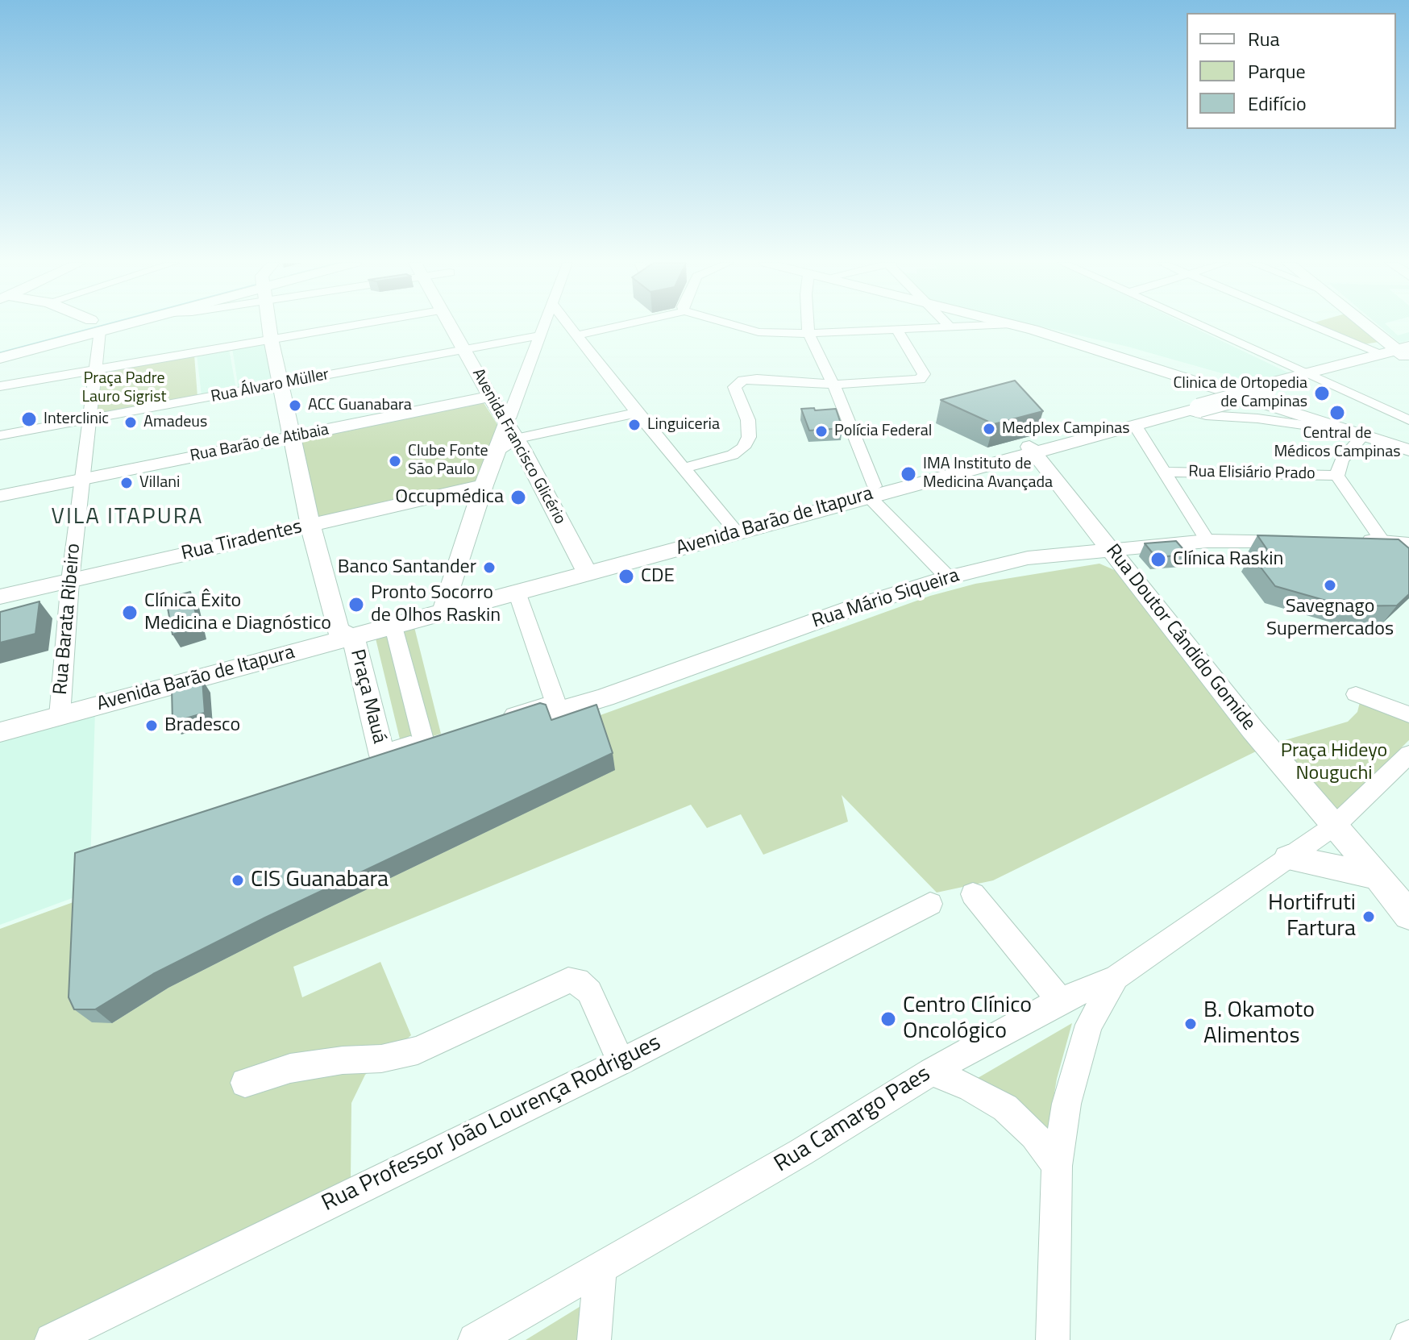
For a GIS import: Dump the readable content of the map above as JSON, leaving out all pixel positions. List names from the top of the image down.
{
  "streets": {
    "main road": [
      "Rua Barão de Atibaia",
      "Avenida Francisco Glicério",
      "Avenida Barão de Itapura",
      "Rua Tiradentes",
      "Rua Mário Siqueira",
      "Rua Doutor Cândido Gomide",
      "Praça Mauá"
    ],
    "street": [
      "Rua Álvaro Müller",
      "Rua Elisiário Prado",
      "Rua Barata Ribeiro",
      "Rua Camargo Paes",
      "Rua Professor João Lourença Rodrigues"
    ]
  },
  "crossings": [
    ["Rua Álvaro Müller", "Avenida Francisco Glicério"],
    ["Rua Álvaro Müller", "Rua Barata Ribeiro"],
    ["Rua Álvaro Müller", "Praça Mauá"],
    ["Rua Barão de Atibaia", "Avenida Francisco Glicério"],
    ["Rua Barão de Atibaia", "Rua Barata Ribeiro"],
    ["Rua Barão de Atibaia", "Praça Mauá"],
    ["Avenida Francisco Glicério", "Avenida Barão de Itapura"],
    ["Avenida Barão de Itapura", "Rua Barata Ribeiro"],
    ["Avenida Barão de Itapura", "Rua Doutor Cândido Gomide"],
    ["Avenida Barão de Itapura", "Praça Mauá"],
    ["Rua Tiradentes", "Rua Barata Ribeiro"],
    ["Rua Tiradentes", "Praça Mauá"],
    ["Rua Mário Siqueira", "Rua Doutor Cândido Gomide"],
    ["Rua Doutor Cândido Gomide", "Rua Camargo Paes"]
  ],
  "districts": ["VILA ITAPURA"],
  "parks": ["Praça Padre Lauro Sigrist", "Praça Hideyo Nouguchi"],
  "places": [
    "Clinica de Ortopedia de Campinas",
    "ACC Guanabara",
    "Central de Médicos Campinas",
    "Interclinic",
    "Amadeus",
    "Linguiceria",
    "Medplex Campinas",
    "Polícia Federal",
    "Clube Fonte São Paulo",
    "IMA Instituto de Medicina Avançada",
    "Villani",
    "Occupmédica",
    "Clínica Raskin",
    "Banco Santander",
    "CDE",
    "Savegnago Supermercados",
    "Pronto Socorro de Olhos Raskin",
    "Clínica Êxito Medicina e Diagnóstico",
    "Bradesco",
    "CIS Guanabara",
    "Hortifruti Fartura",
    "Centro Clínico Oncológico",
    "B. Okamoto Alimentos"
  ],
  "legend": ["Rua", "Parque", "Edifício"]
}
